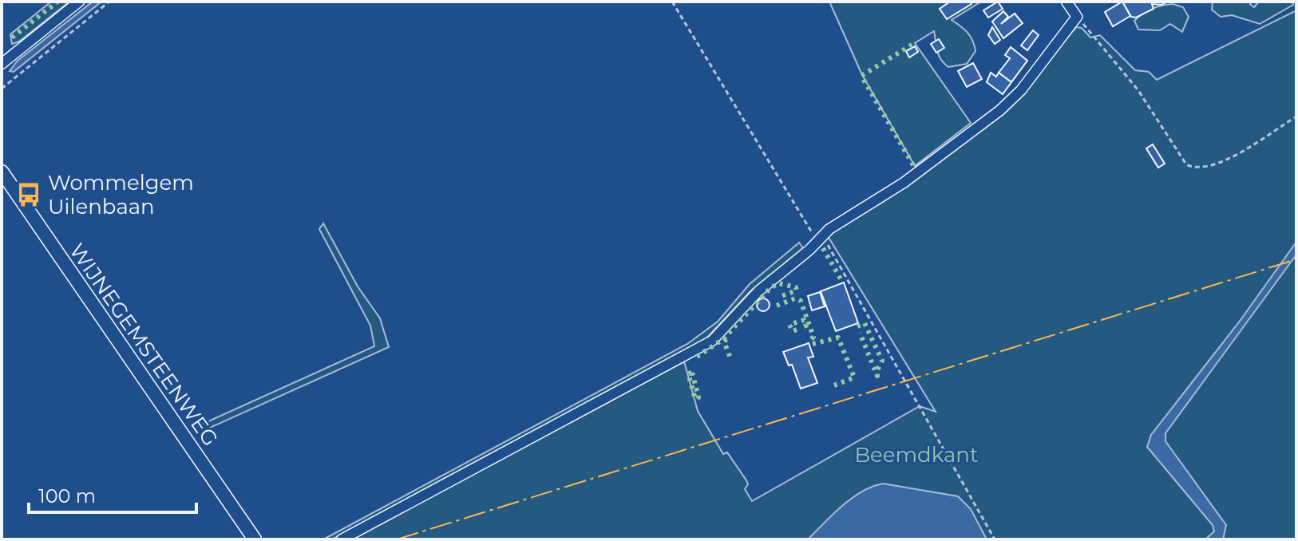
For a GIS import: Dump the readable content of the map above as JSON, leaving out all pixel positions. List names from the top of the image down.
{
  "streets": {
    "street": ["WIJNEGEMSTEENWEG"]
  },
  "parks": ["Beemdkant"],
  "places": {
    "bus stop": ["Wommelgem Uilenbaan"]
  },
  "scale_bar": "100 m"
}
